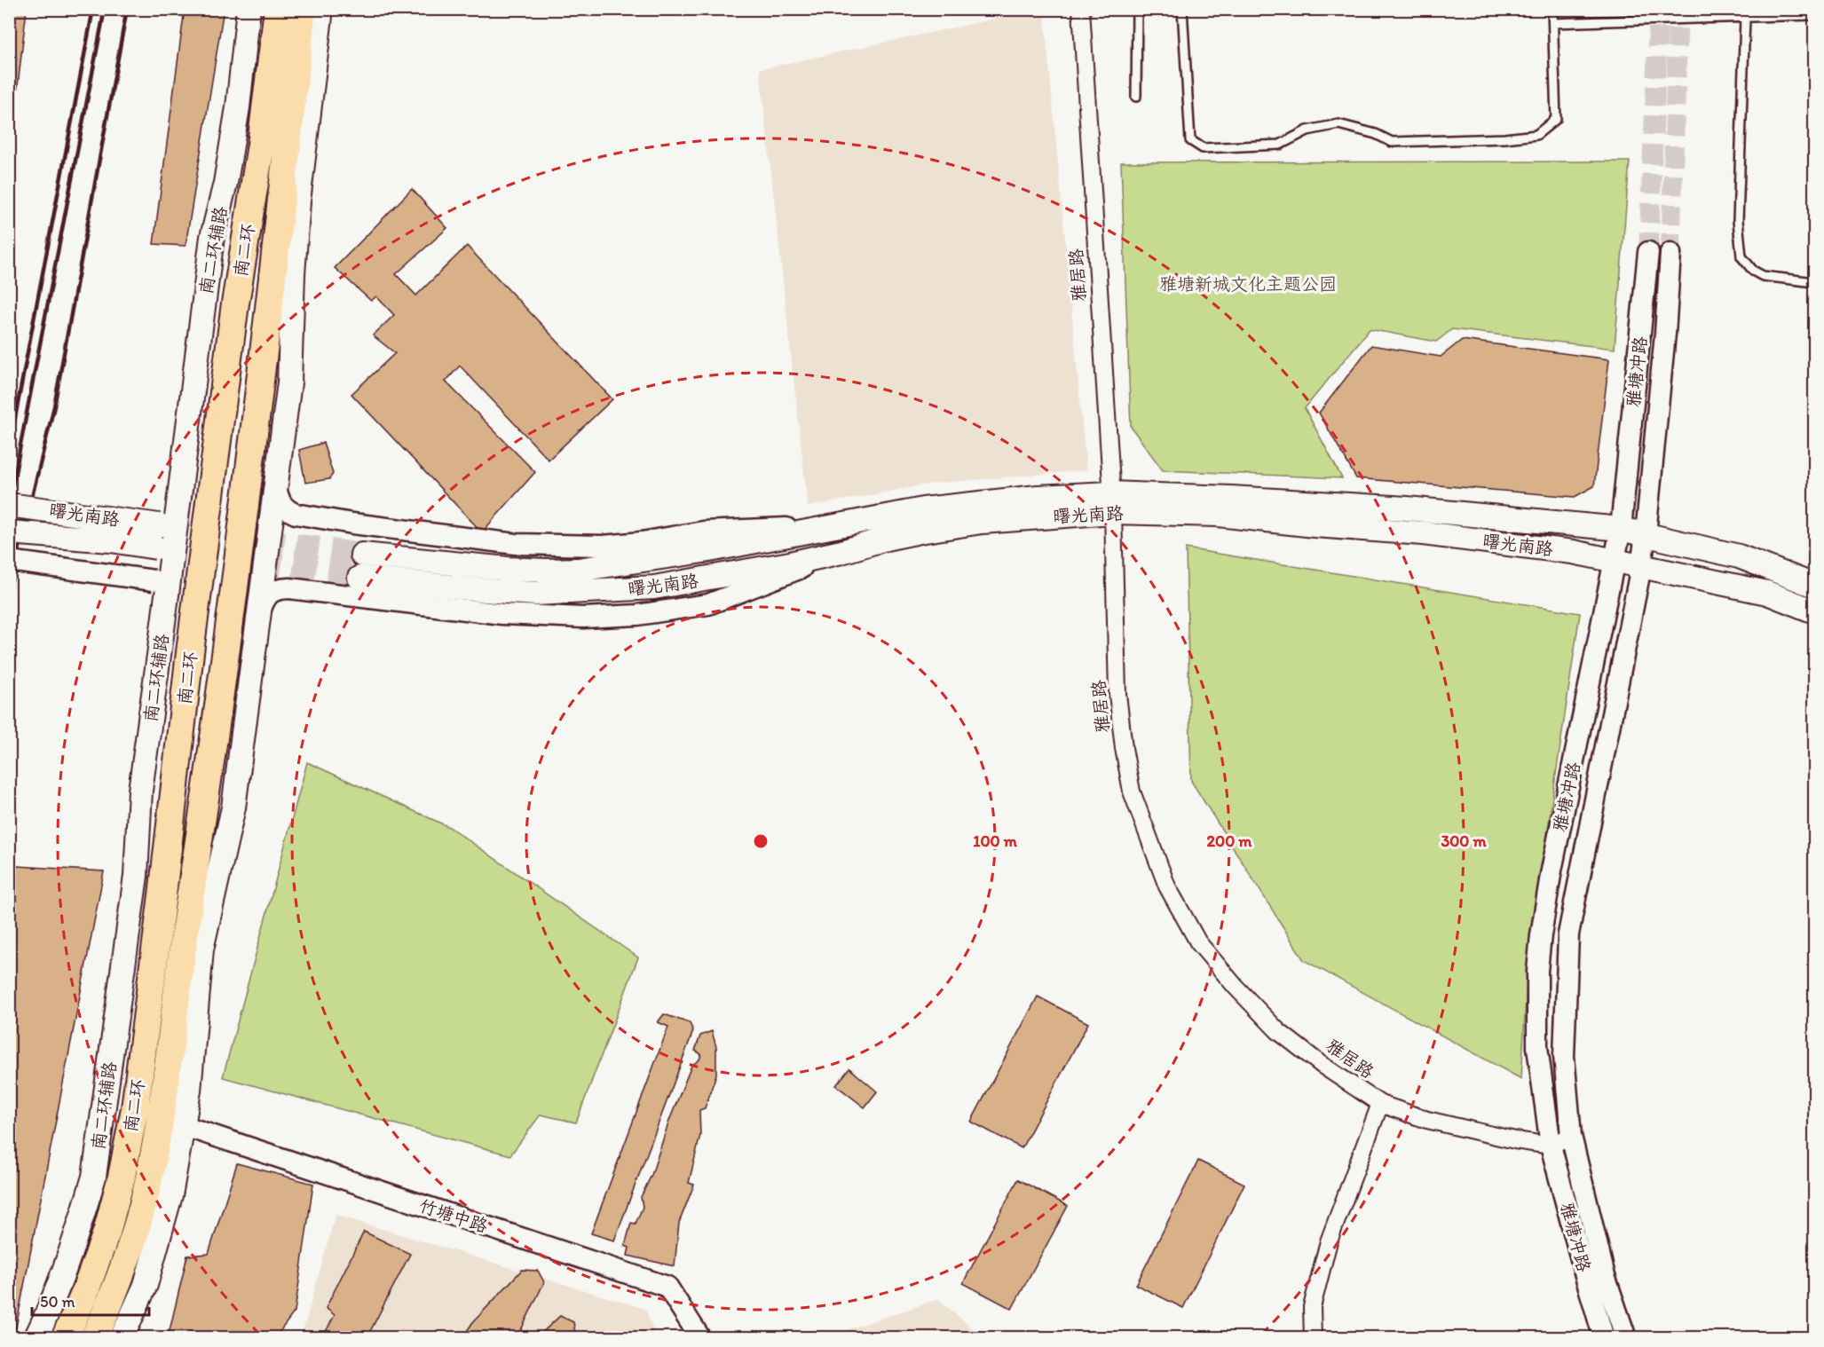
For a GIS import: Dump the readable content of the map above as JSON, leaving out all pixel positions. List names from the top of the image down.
{
  "streets": {
    "highway": ["南二环"],
    "main road": ["南二环辅路", "曙光南路"],
    "street": ["雅居路", "雅塘冲路", "竹塘中路"]
  },
  "crossings": [
    ["雅居路", "雅塘冲路"],
    ["雅居路", "曙光南路"],
    ["雅塘冲路", "曙光南路"]
  ],
  "parks": ["雅塘新城文化主题公园"],
  "scale_bar": "50 m",
  "rings": ["100 m", "200 m", "300 m"]
}
